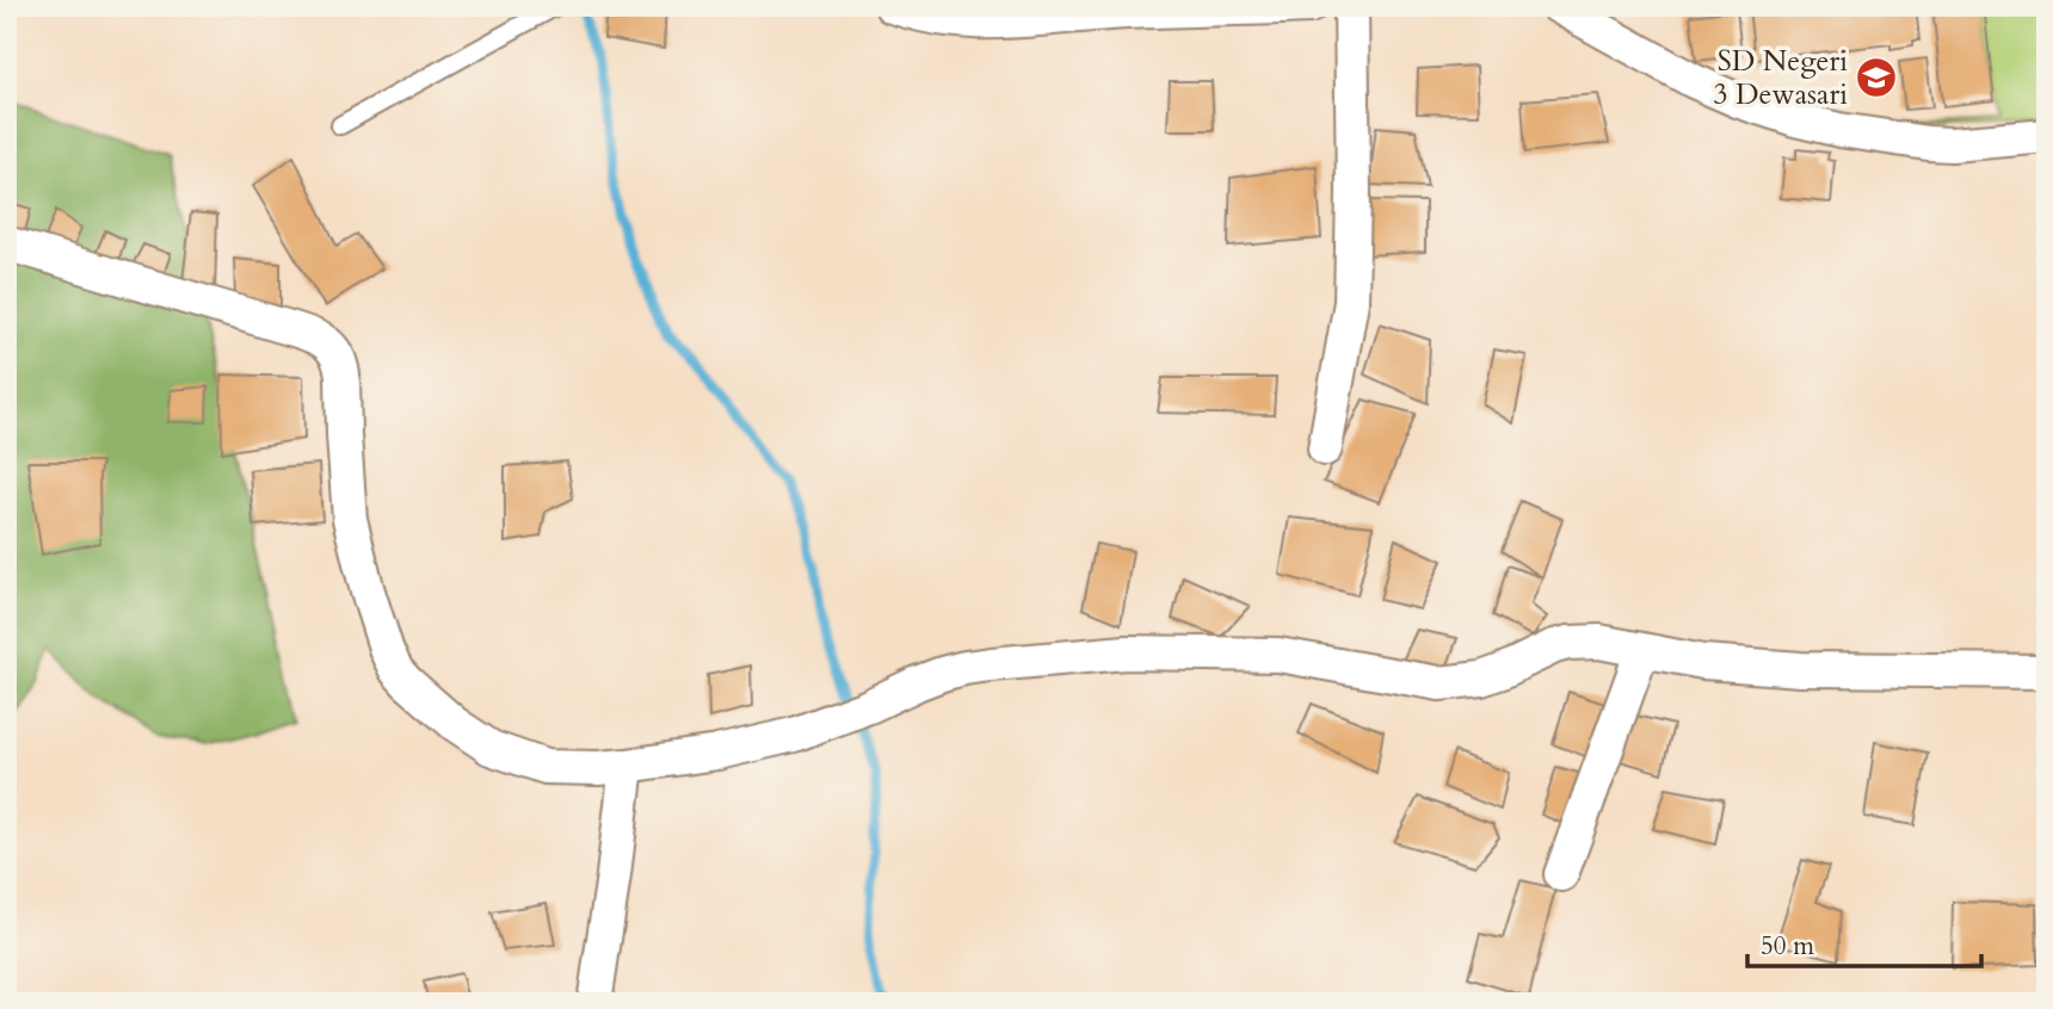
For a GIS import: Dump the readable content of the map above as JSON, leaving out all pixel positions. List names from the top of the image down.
{
  "places": {
    "school or university": ["SD Negeri 3 Dewasari"]
  },
  "scale_bar": "50 m"
}
